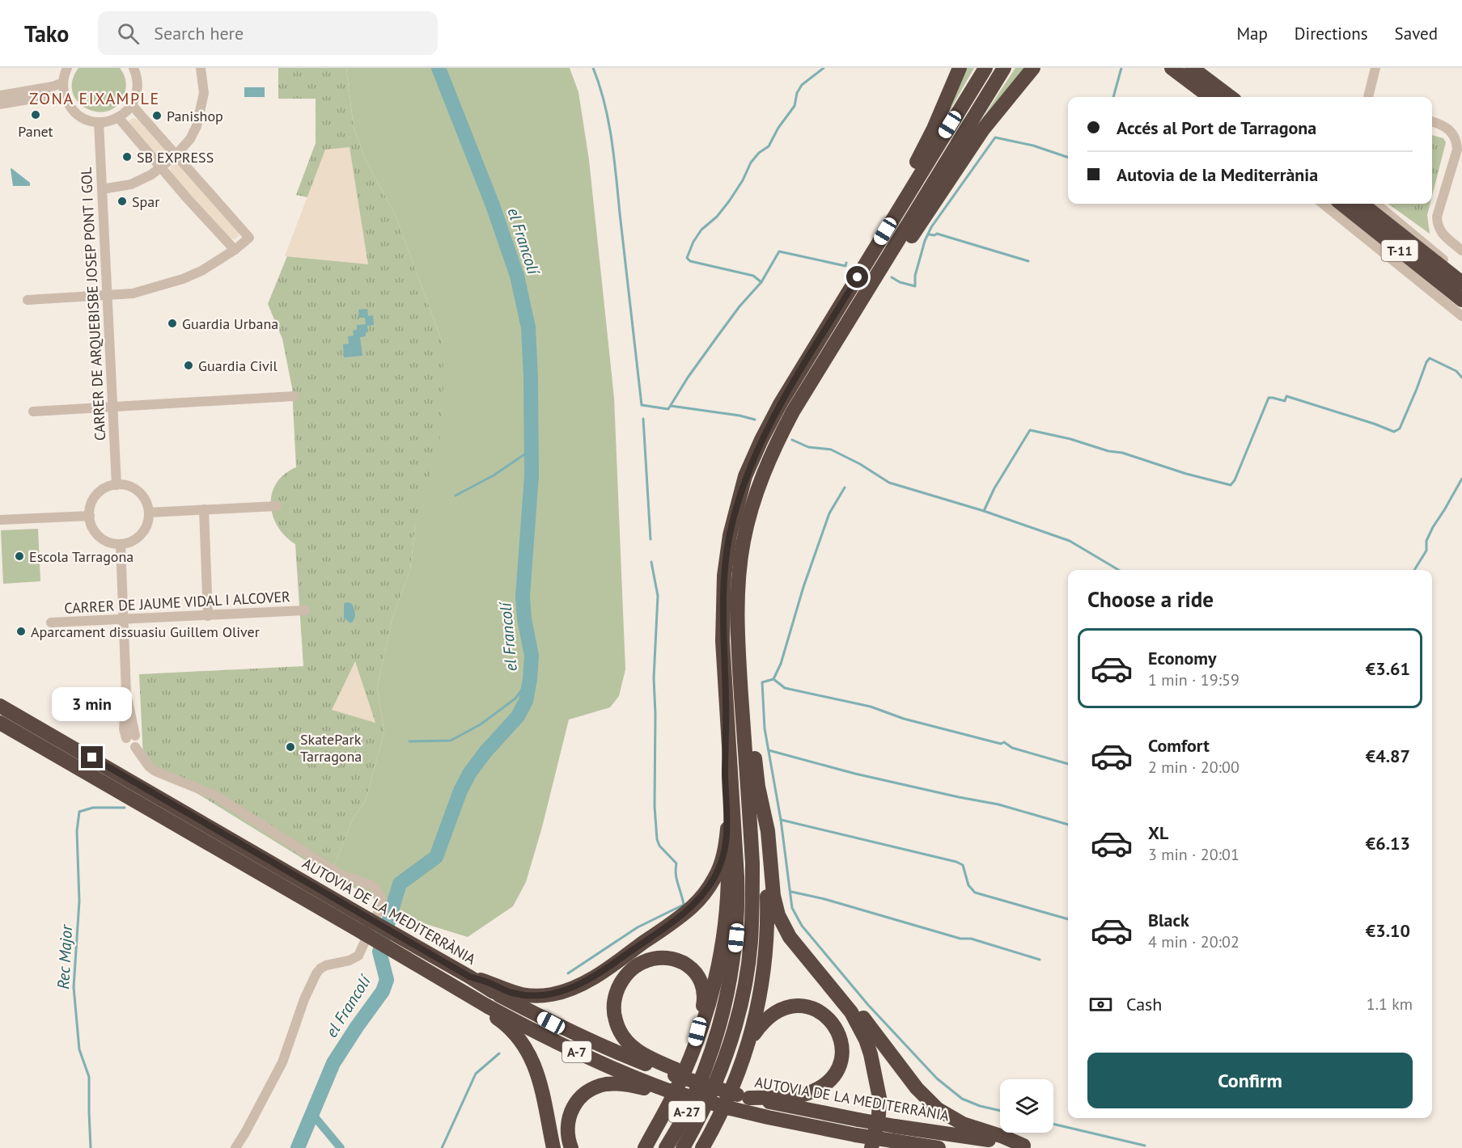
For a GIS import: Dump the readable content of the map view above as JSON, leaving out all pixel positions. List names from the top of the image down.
{
  "streets": {
    "highway": [
      "T-11",
      "AUTOVIA DE LA MEDITERRÀNIA",
      "A-7",
      "A-27"
    ],
    "street": ["CARRER DE ARQUEBISBE JOSEP PONT I GOL", "CARRER DE JAUME VIDAL I ALCOVER"]
  },
  "crossings": [
    ["AUTOVIA DE LA MEDITERRÀNIA", "A-27"]
  ],
  "districts": ["ZONA EIXAMPLE"],
  "water": ["el Francolí", "Rec Major"],
  "places": [
    "Panet",
    "Panishop",
    "SB EXPRESS",
    "Spar",
    "Guardia Urbana",
    "Guardia Civil",
    "Escola Tarragona",
    "Aparcament dissuasiu Guillem Oliver",
    "SkatePark Tarragona"
  ],
  "page": {
    "header": "Tako",
    "search": "Search here",
    "nav": ["Map", "Directions", "Saved"],
    "banner": ["Accés al Port de Tarragona", "Autovia de la Mediterrània"],
    "heading": "Choose a ride",
    "list": [
      {
        "name": "Economy",
        "note": "1 min · 19:59",
        "value": "€3.61"
      },
      {
        "name": "Comfort",
        "note": "2 min · 20:00",
        "value": "€4.87"
      },
      {
        "name": "XL",
        "note": "3 min · 20:01",
        "value": "€6.13"
      },
      {
        "name": "Black",
        "note": "4 min · 20:02",
        "value": "€3.10"
      }
    ],
    "bubble": "3 min",
    "pay": ["Cash", "1.1 km"],
    "buttons": "Confirm"
  }
}
